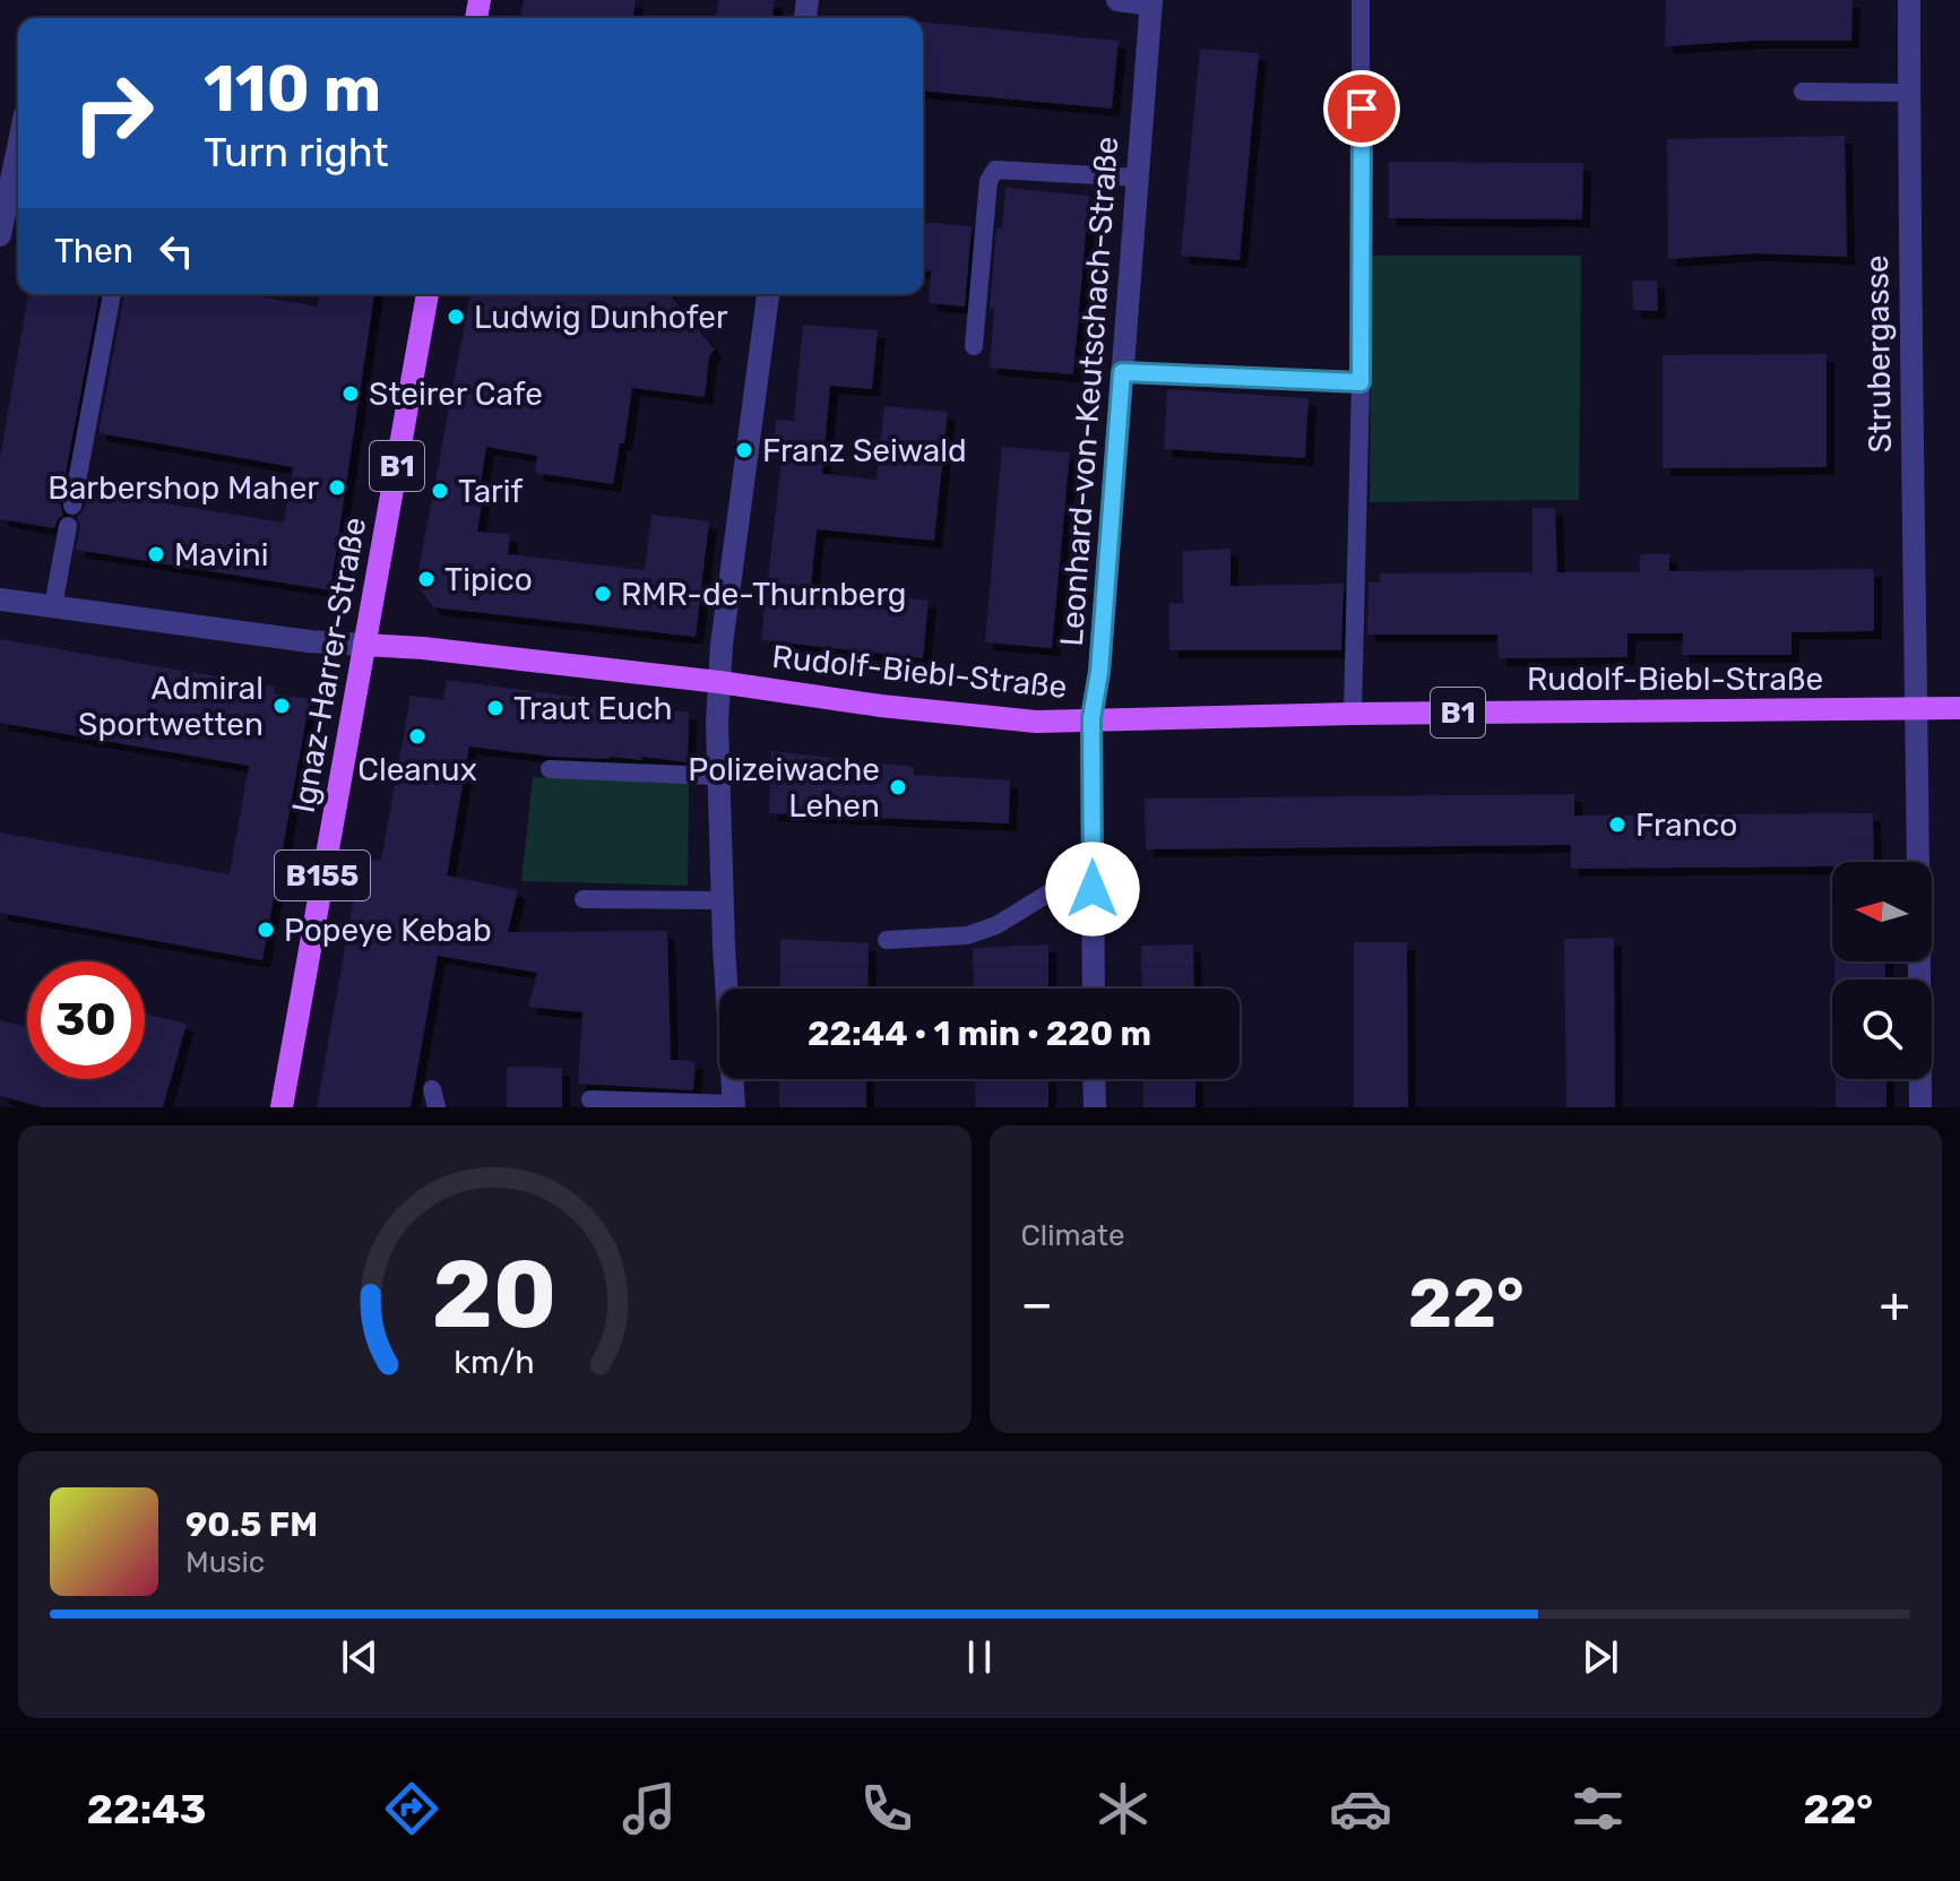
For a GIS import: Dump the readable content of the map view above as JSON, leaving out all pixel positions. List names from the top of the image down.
{
  "streets": {
    "main road": [
      "B1",
      "Ignaz-Harrer-Straße",
      "Rudolf-Biebl-Straße",
      "B155"
    ],
    "street": ["Strubergasse", "Leonhard-von-Keutschach-Straße"]
  },
  "crossings": [
    ["Strubergasse", "Rudolf-Biebl-Straße"],
    ["Leonhard-von-Keutschach-Straße", "Rudolf-Biebl-Straße"],
    ["Ignaz-Harrer-Straße", "Rudolf-Biebl-Straße"]
  ],
  "places": [
    "Ludwig Dunhofer",
    "Steirer Cafe",
    "Franz Seiwald",
    "Barbershop Maher",
    "Tarif",
    "Mavini",
    "Tipico",
    "RMR-de-Thurnberg",
    "Admiral Sportwetten",
    "Traut Euch",
    "Cleanux",
    "Polizeiwache Lehen",
    "Franco",
    "Popeye Kebab"
  ],
  "north": "left",
  "page": {
    "turn": ["110 m", "Turn right"],
    "then": "Then",
    "limit": "30",
    "trip": "22:44 · 1 min · 220 m",
    "tile": "Climate",
    "heat": ["−", "22°", "+"],
    "song": ["90.5 FM", "Music"],
    "tabs": ["22:43", "22°"],
    "gauge": ["20", "km/h"]
  }
}
